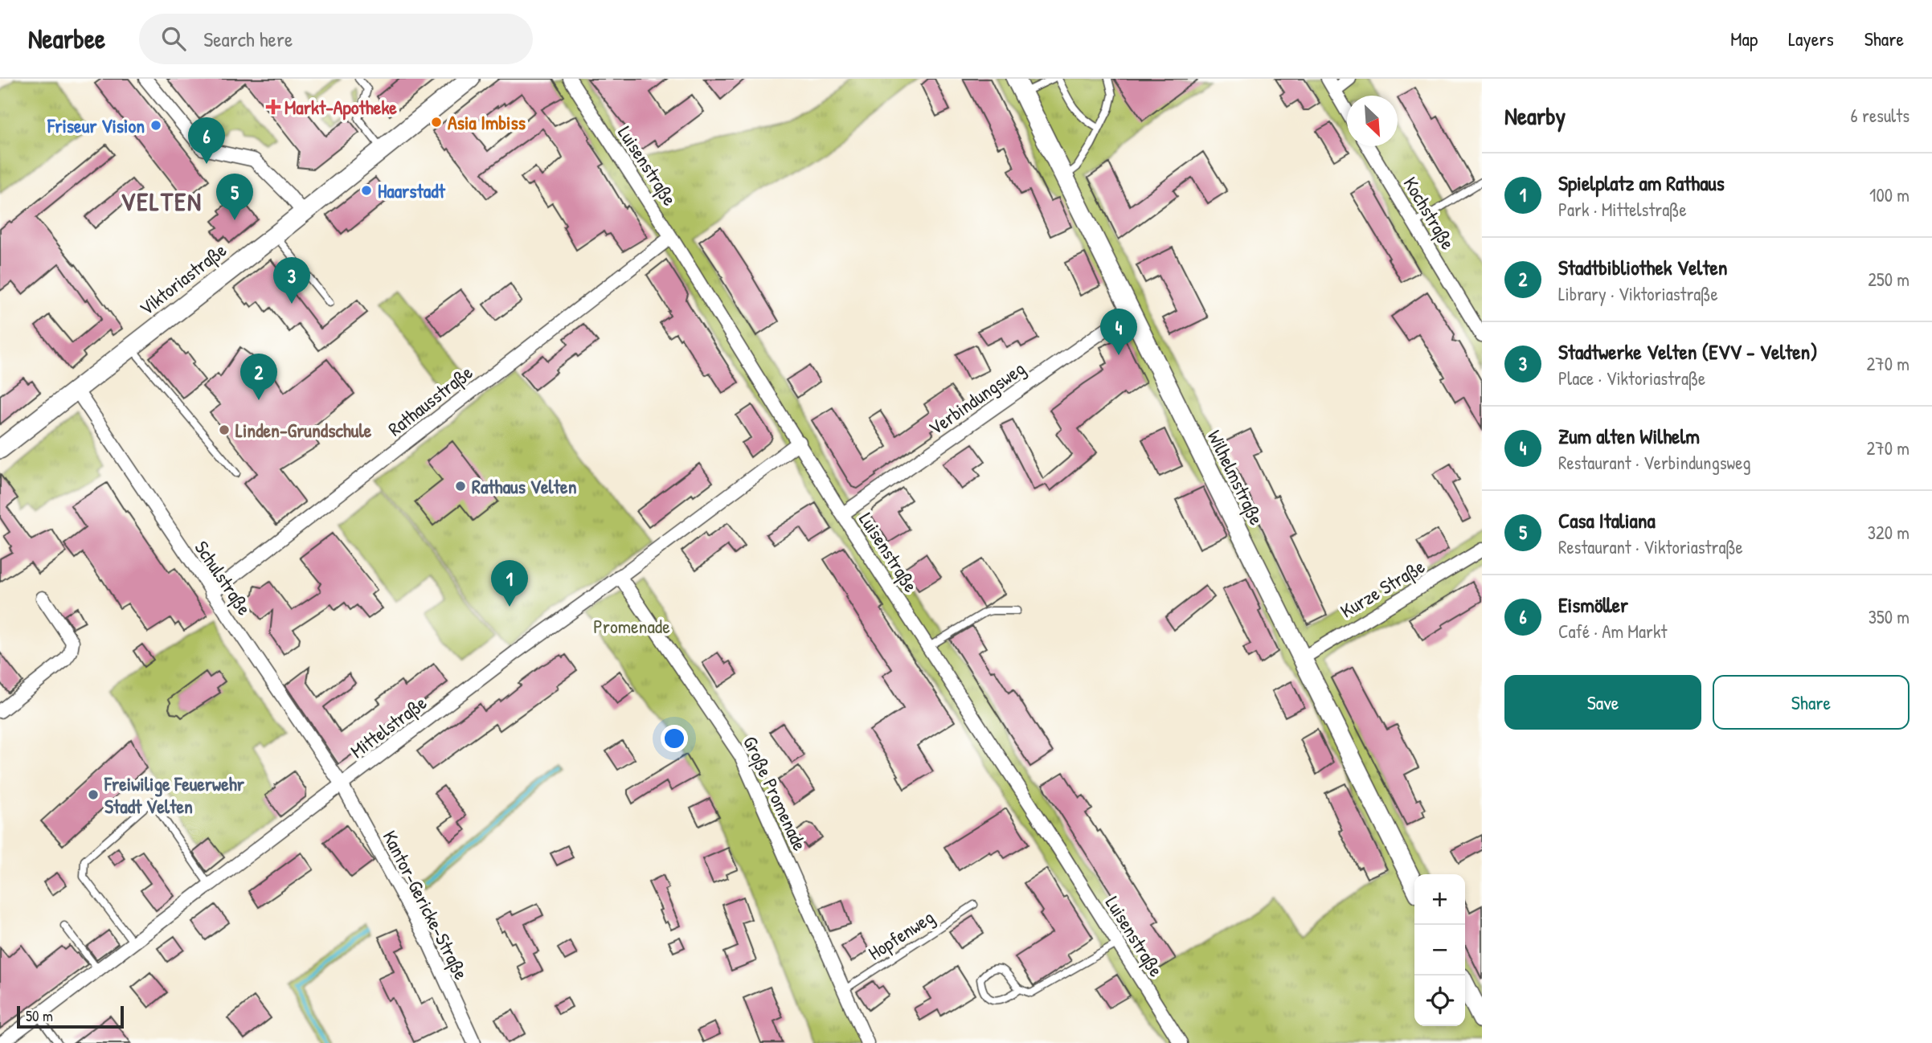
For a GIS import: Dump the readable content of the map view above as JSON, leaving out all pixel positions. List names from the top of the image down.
{
  "streets": {
    "street": [
      "Luisenstraße",
      "Kochstraße",
      "Viktoriastraße",
      "Verbindungsweg",
      "Rathausstraße",
      "Wilhelmstraße",
      "Schulstraße",
      "Kurze Straße",
      "Mittelstraße",
      "Große Promenade",
      "Kantor-Gericke-Straße"
    ],
    "lane": ["Hopfenweg"]
  },
  "crossings": [
    ["Luisenstraße", "Verbindungsweg"],
    ["Luisenstraße", "Rathausstraße"],
    ["Luisenstraße", "Mittelstraße"],
    ["Viktoriastraße", "Schulstraße"],
    ["Verbindungsweg", "Wilhelmstraße"],
    ["Rathausstraße", "Schulstraße"],
    ["Wilhelmstraße", "Kurze Straße"],
    ["Schulstraße", "Mittelstraße"],
    ["Schulstraße", "Kantor-Gericke-Straße"],
    ["Mittelstraße", "Große Promenade"],
    ["Mittelstraße", "Kantor-Gericke-Straße"],
    ["Große Promenade", "Hopfenweg"]
  ],
  "districts": ["VELTEN"],
  "parks": ["Promenade"],
  "places": {
    "health": ["Markt-Apotheke"],
    "other": [
      "Asia Imbiss",
      "Friseur Vision",
      "Haarstadt",
      "Linden-Grundschule",
      "Rathaus Velten",
      "Freiwilige Feuerwehr Stadt Velten"
    ]
  },
  "scale_bar": "50 m",
  "north": "bottom right",
  "page": {
    "header": "Nearbee",
    "search": "Search here",
    "nav": ["Map", "Layers", "Share"],
    "heading": ["Nearby", "6 results"],
    "pins": [
      "6",
      "5",
      "3",
      "4",
      "2",
      "1"
    ],
    "list": [
      {
        "mark": "1",
        "name": "Spielplatz am Rathaus",
        "note": "Park · Mittelstraße",
        "value": "100 m"
      },
      {
        "mark": "2",
        "name": "Stadtbibliothek Velten",
        "note": "Library · Viktoriastraße",
        "value": "250 m"
      },
      {
        "mark": "3",
        "name": "Stadtwerke Velten (EVV - Velten)",
        "note": "Place · Viktoriastraße",
        "value": "270 m"
      },
      {
        "mark": "4",
        "name": "Zum alten Wilhelm",
        "note": "Restaurant · Verbindungsweg",
        "value": "270 m"
      },
      {
        "mark": "5",
        "name": "Casa Italiana",
        "note": "Restaurant · Viktoriastraße",
        "value": "320 m"
      },
      {
        "mark": "6",
        "name": "Eismöller",
        "note": "Café · Am Markt",
        "value": "350 m"
      }
    ],
    "buttons": ["Save", "Share"],
    "map_buttons": ["+", "−"],
    "scale": "50 m"
  }
}
